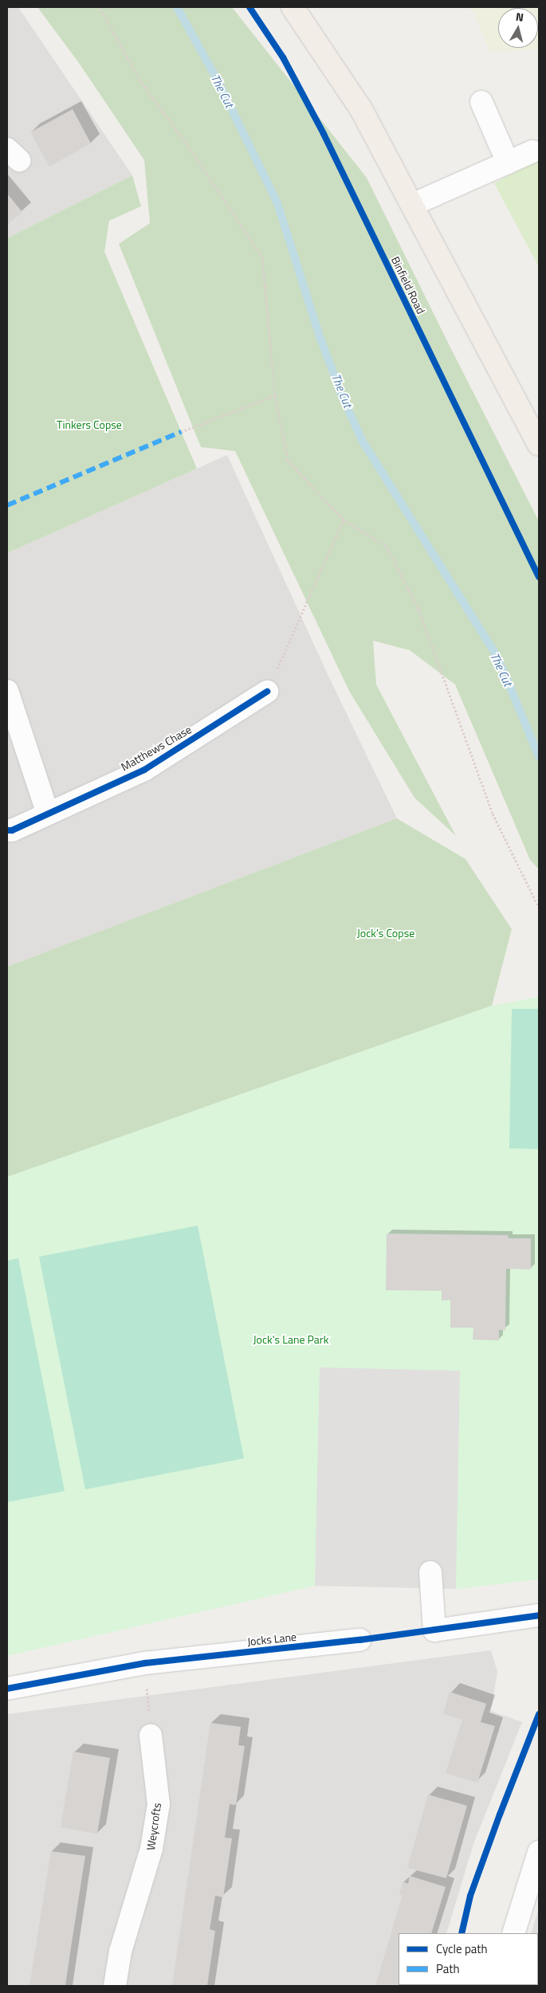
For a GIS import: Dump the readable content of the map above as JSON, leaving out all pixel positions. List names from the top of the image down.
{
  "streets": {
    "street": ["Matthews Chase", "Jocks Lane", "Weycrofts"],
    "cycle path": ["Binfield Road"]
  },
  "water": ["The Cut"],
  "parks": ["Tinkers Copse", "Jock's Copse", "Jock's Lane Park"],
  "legend": ["Cycle path", "Path"],
  "north": "top"
}
